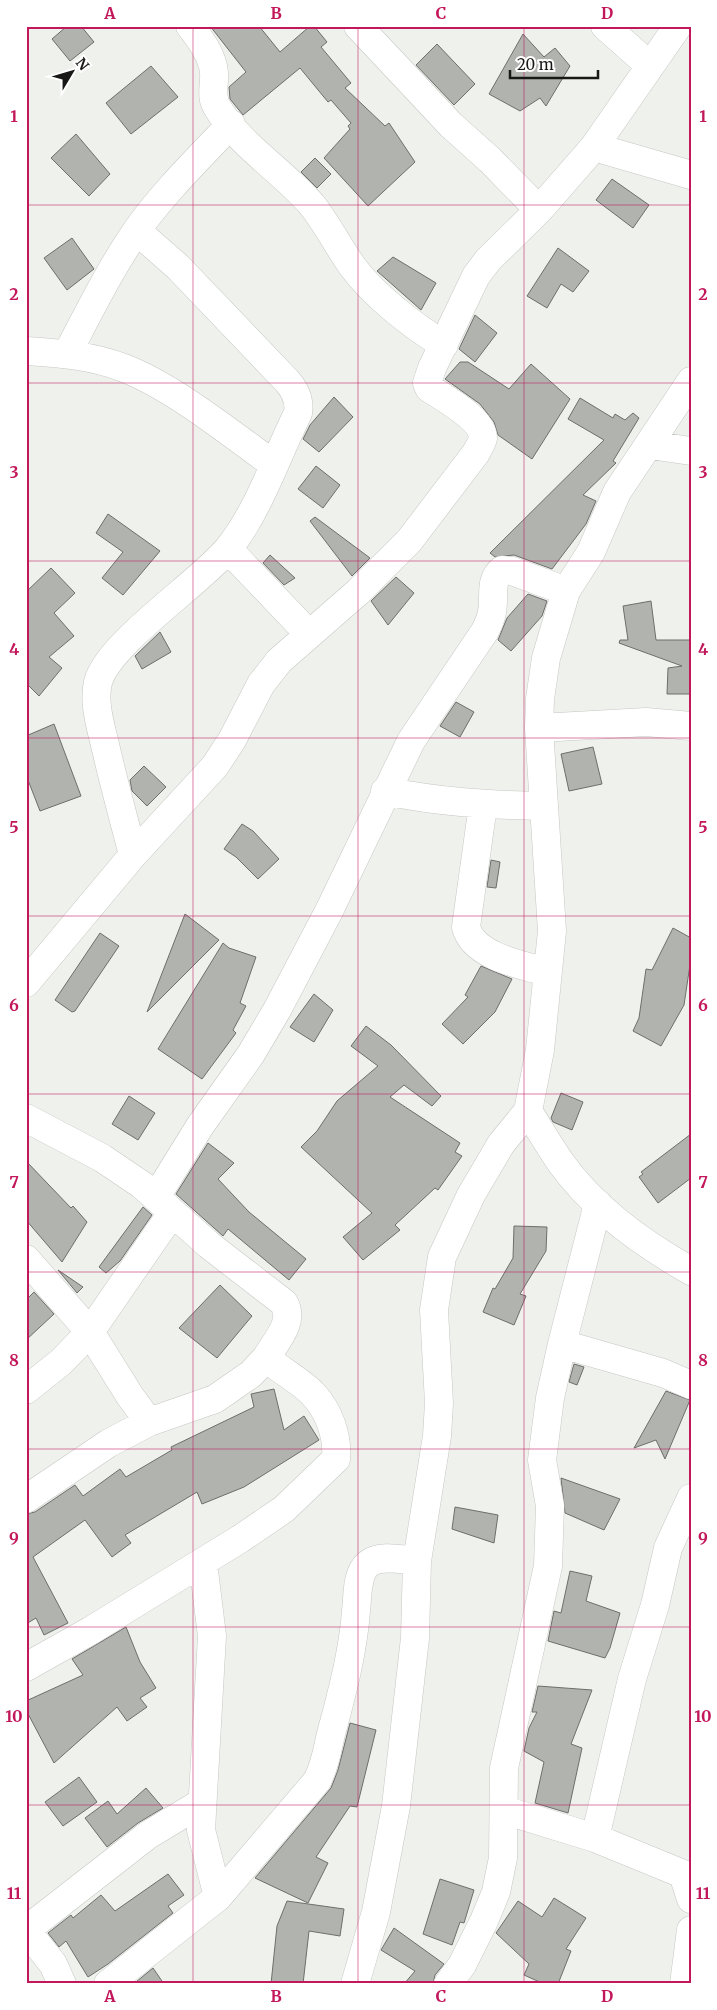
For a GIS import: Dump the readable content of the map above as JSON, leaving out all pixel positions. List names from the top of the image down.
{
  "scale_bar": "20 m",
  "north": "top right",
  "grid": {
    "columns": [
      "A",
      "B",
      "C",
      "D"
    ],
    "rows": [
      "1",
      "2",
      "3",
      "4",
      "5",
      "6",
      "7",
      "8",
      "9",
      "10",
      "11"
    ]
  }
}
